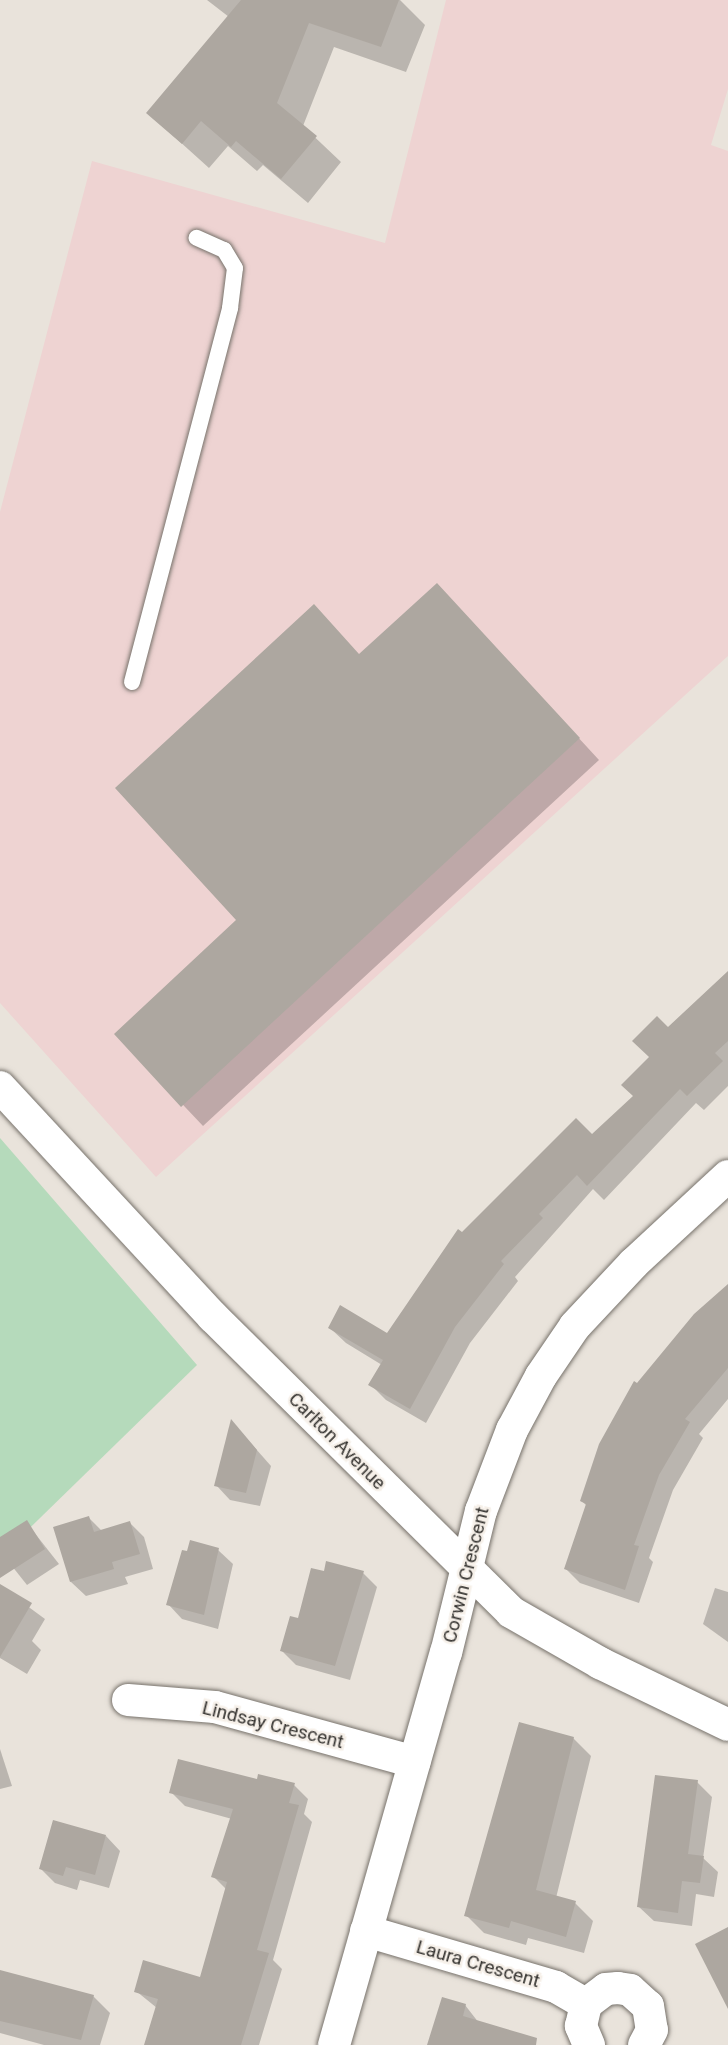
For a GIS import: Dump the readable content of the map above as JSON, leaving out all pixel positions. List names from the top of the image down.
{
  "streets": {
    "street": [
      "Carlton Avenue",
      "Corwin Crescent",
      "Lindsay Crescent",
      "Laura Crescent"
    ]
  },
  "crossings": [
    ["Carlton Avenue", "Corwin Crescent"],
    ["Corwin Crescent", "Lindsay Crescent"],
    ["Corwin Crescent", "Laura Crescent"]
  ]
}
